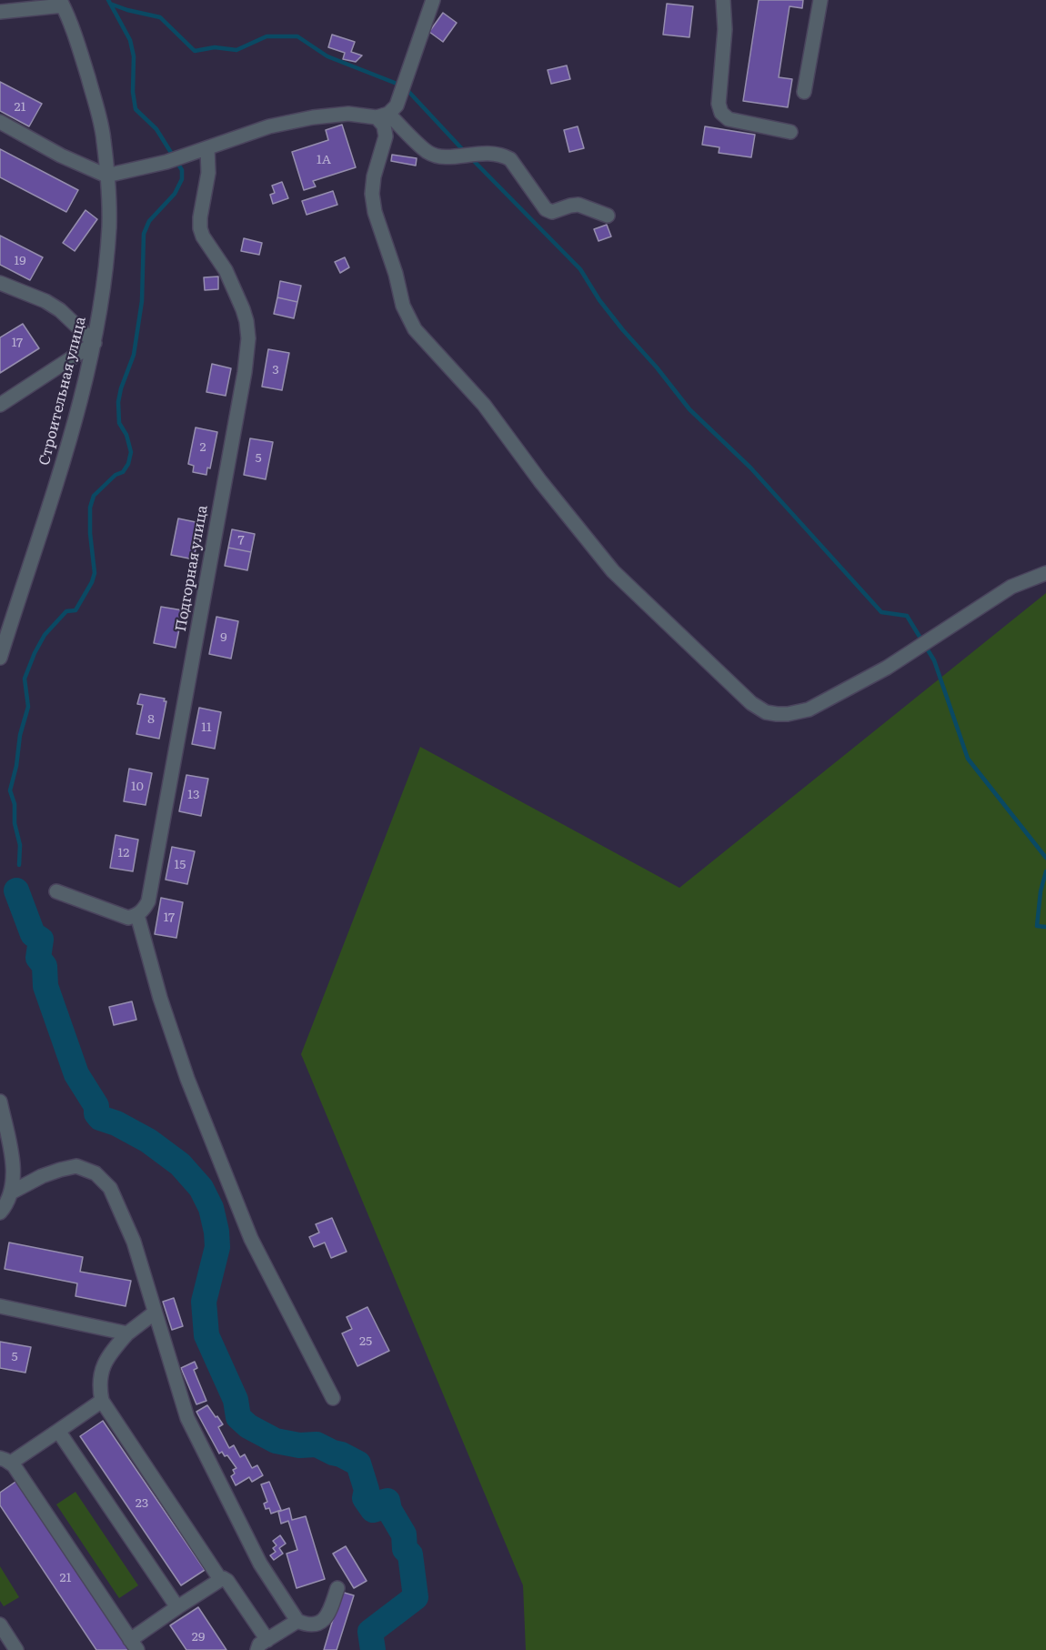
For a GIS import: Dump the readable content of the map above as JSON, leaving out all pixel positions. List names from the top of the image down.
{
  "streets": {
    "street": ["Строительная улица", "Подгорная улица"]
  },
  "house_numbers": [
    "21",
    "1А",
    "19",
    "17",
    "3",
    "2",
    "5",
    "7",
    "9",
    "8",
    "11",
    "10",
    "13",
    "12",
    "15",
    "17",
    "25",
    "5",
    "23",
    "21",
    "29"
  ]
}
